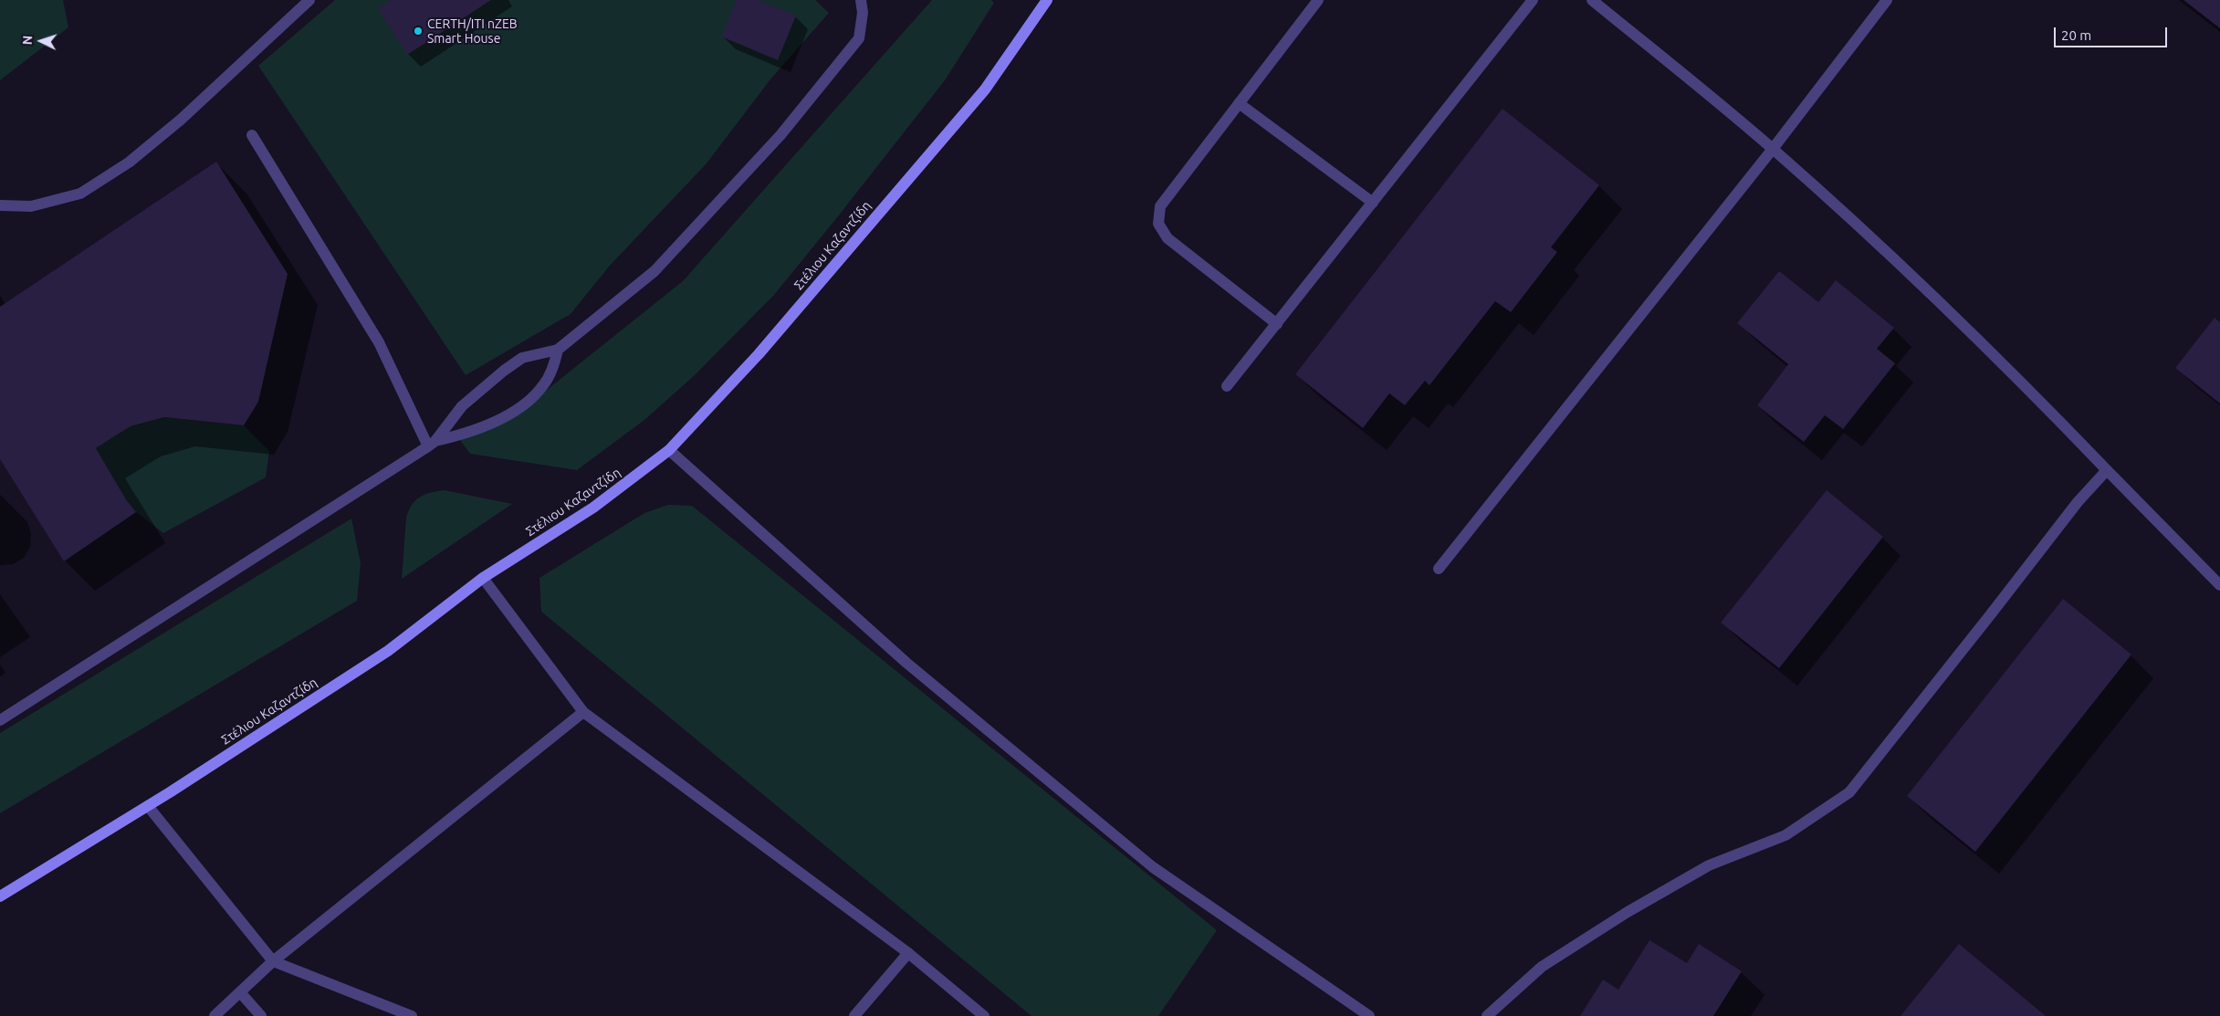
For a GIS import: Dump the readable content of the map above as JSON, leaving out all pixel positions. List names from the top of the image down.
{
  "streets": {
    "main road": ["Στέλιου Καζαντζίδη"]
  },
  "places": ["CERTH/ITI nZEB Smart House"],
  "scale_bar": "20 m",
  "north": "left"
}
